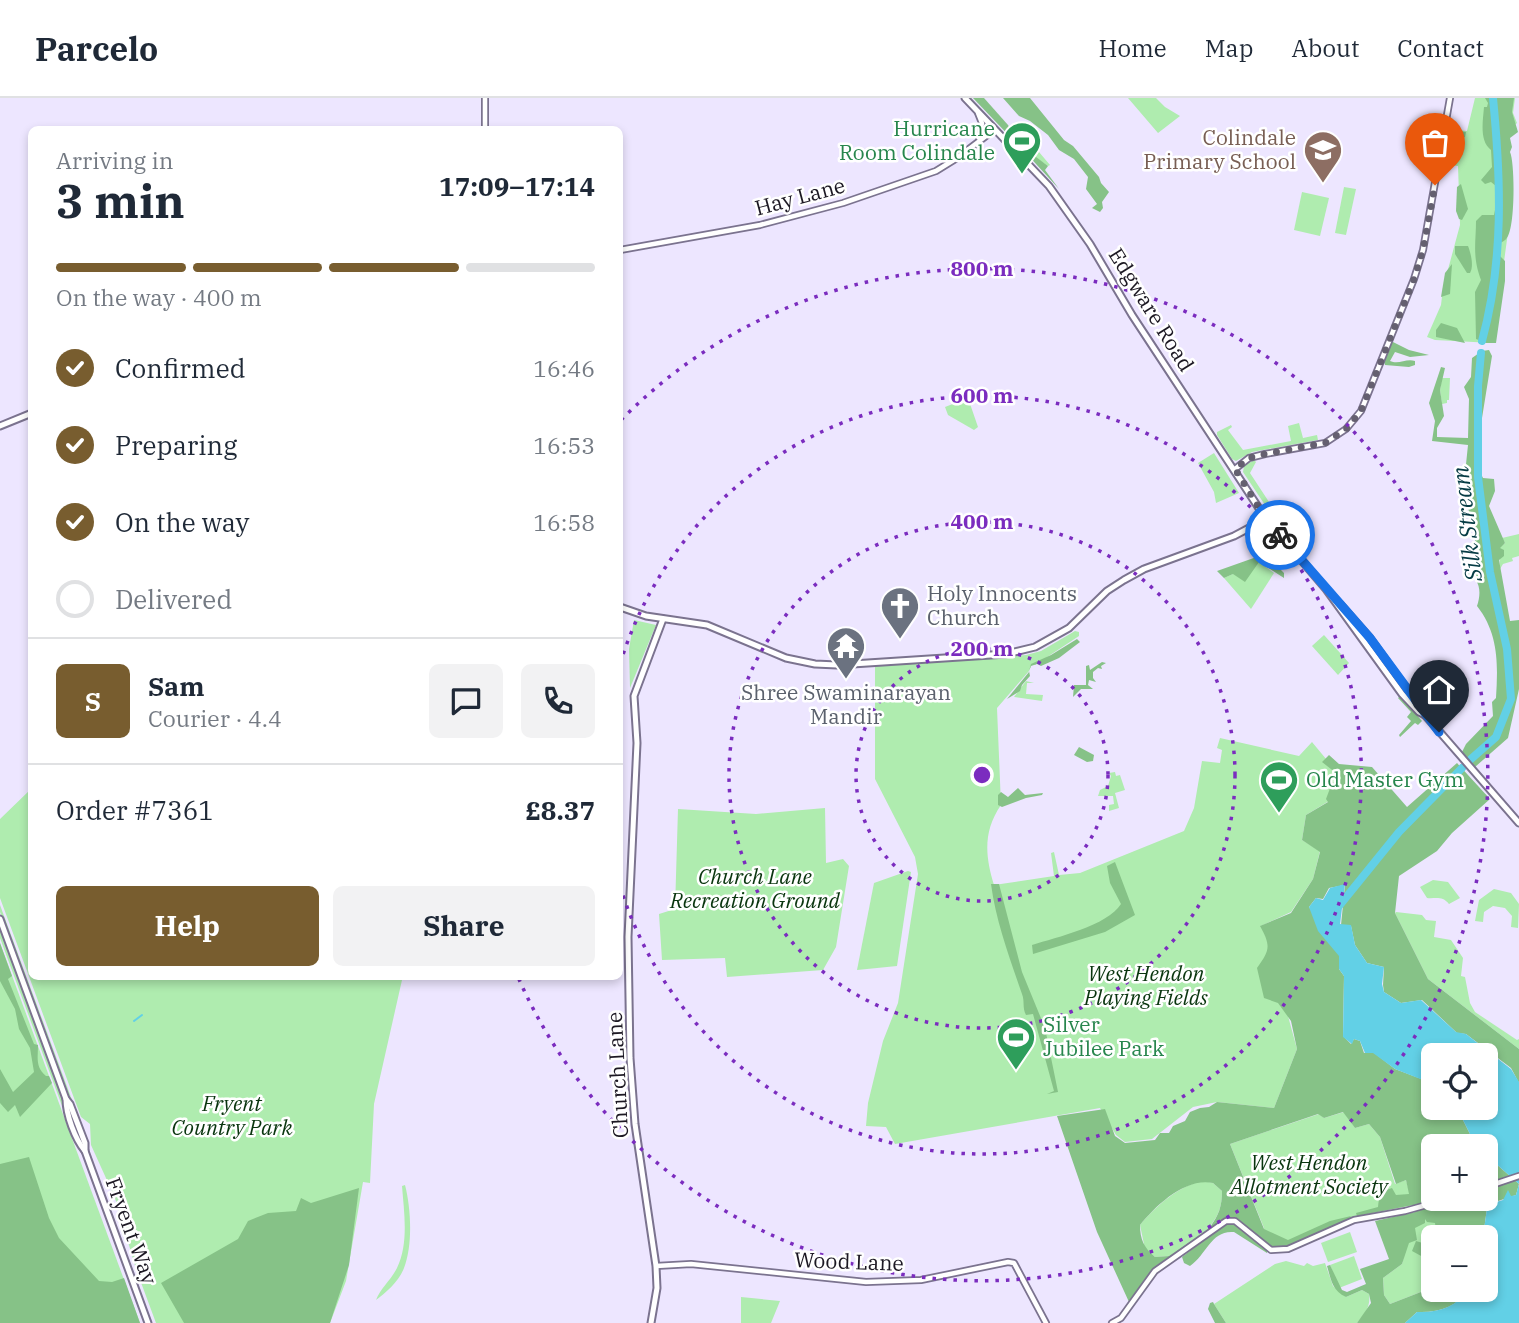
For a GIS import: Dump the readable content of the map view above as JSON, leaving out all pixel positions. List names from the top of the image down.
{
  "streets": {
    "main road": ["Edgware Road", "Church Lane", "Fryent Way"],
    "street": ["Hay Lane", "Wood Lane"]
  },
  "crossings": [
    ["Hay Lane", "Edgware Road"],
    ["Church Lane", "Wood Lane"]
  ],
  "water": ["Silk Stream"],
  "parks": [
    "Church Lane Recreation Ground",
    "West Hendon Playing Fields",
    "Fryent Country Park",
    "West Hendon Allotment Society"
  ],
  "places": {
    "sports": ["Hurricane Room Colindale", "Old Master Gym", "Silver Jubilee Park"],
    "school or university": ["Colindale Primary School"],
    "church": ["Holy Innocents Church"],
    "temple": ["Shree Swaminarayan Mandir"]
  },
  "page": {
    "header": "Parcelo",
    "nav": [
      "Home",
      "Map",
      "About",
      "Contact"
    ],
    "heading": ["3 min", "Arriving in", "17:09–17:14"],
    "panel": [
      "Sam",
      "Courier · 4.4",
      "Order #7361",
      "£8.37"
    ],
    "bar": "On the way · 400 m",
    "list": [
      ["Confirmed", "16:46"],
      ["Preparing", "16:53"],
      ["On the way", "16:58"],
      "Delivered"
    ],
    "round": "S",
    "buttons": ["Help", "Share"],
    "map_buttons": ["+", "−"]
  },
  "rings": [
    "800 m",
    "600 m",
    "400 m",
    "200 m"
  ]
}
